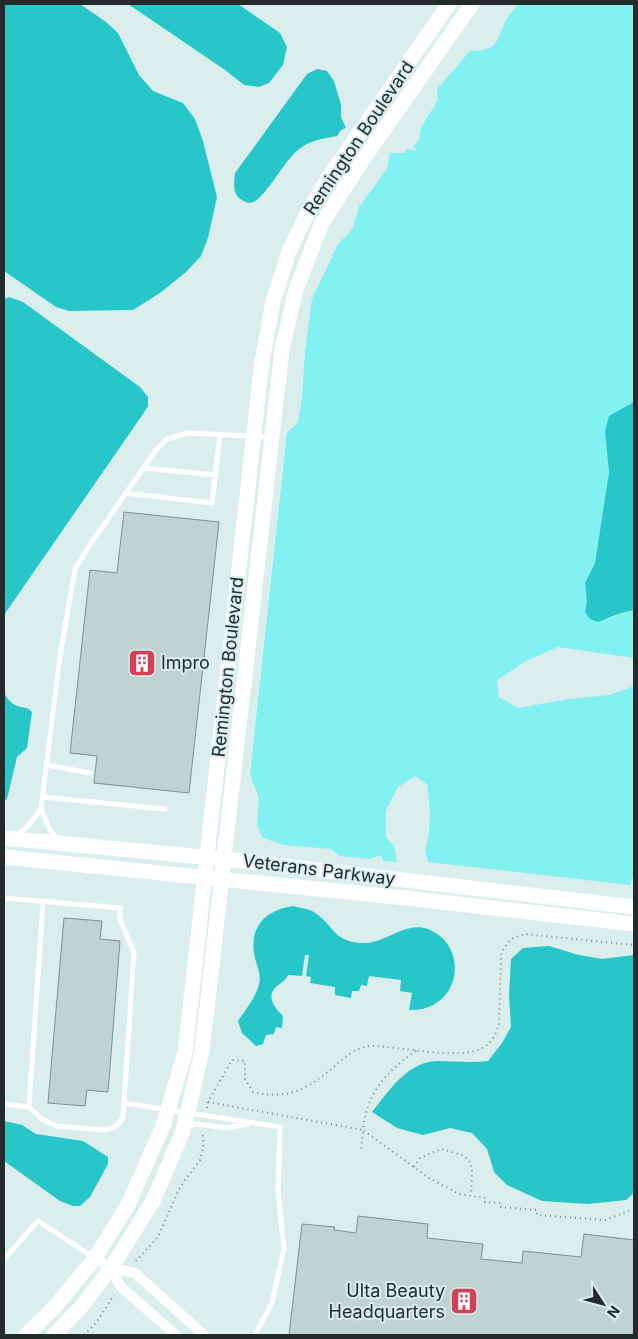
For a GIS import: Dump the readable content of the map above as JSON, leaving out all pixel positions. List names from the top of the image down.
{
  "streets": {
    "street": ["Remington Boulevard", "Veterans Parkway"]
  },
  "crossings": [
    ["Remington Boulevard", "Veterans Parkway"]
  ],
  "places": {
    "building": ["Impro", "Ulta Beauty Headquarters"]
  },
  "north": "bottom right"
}
